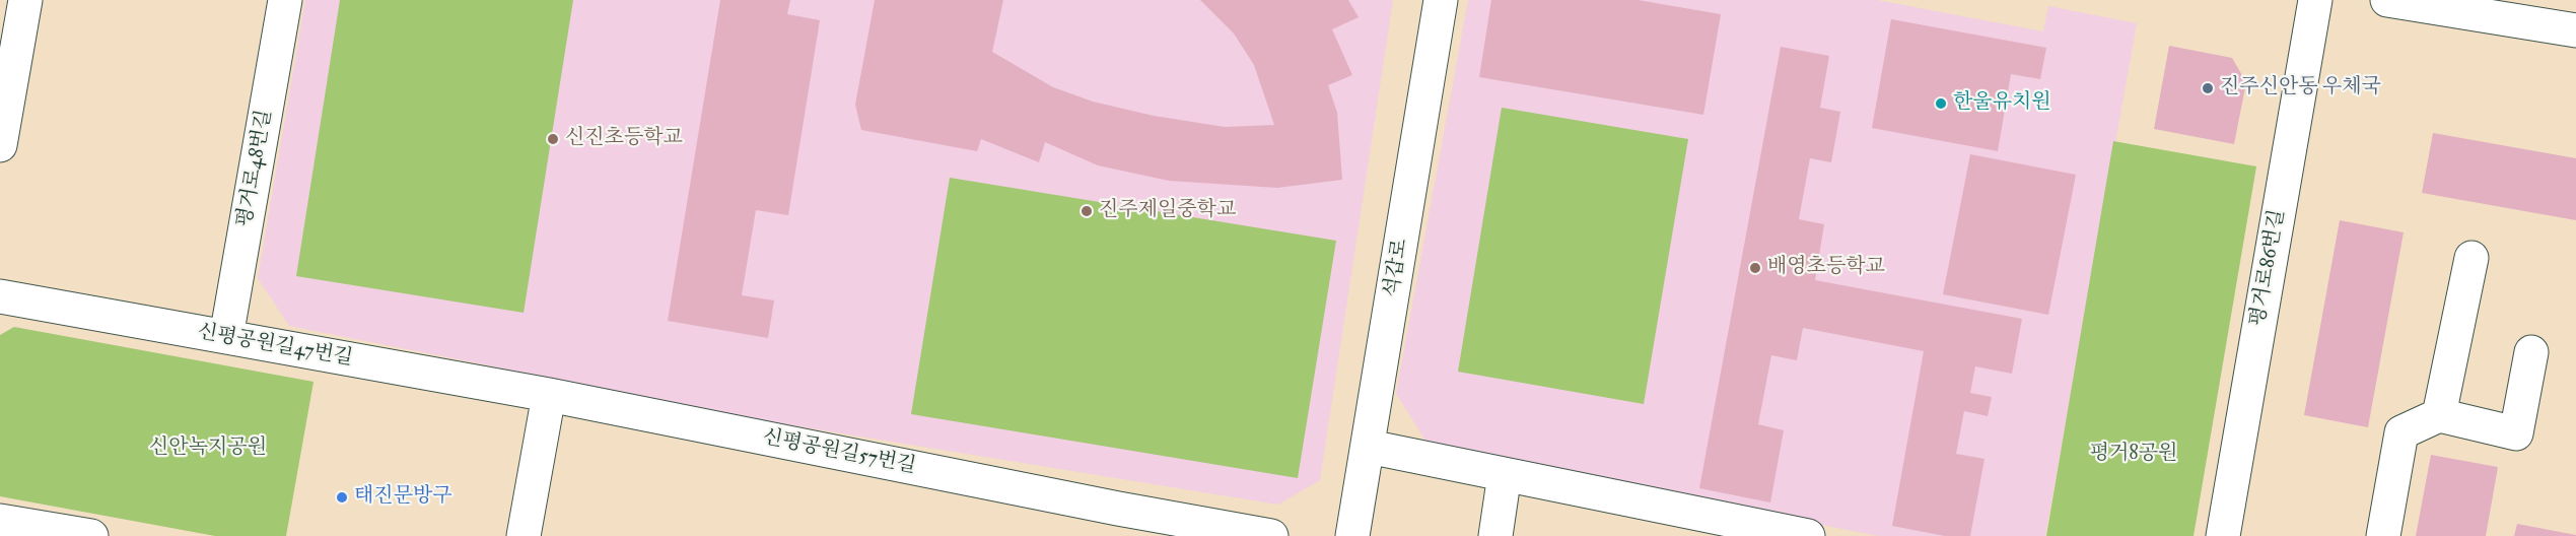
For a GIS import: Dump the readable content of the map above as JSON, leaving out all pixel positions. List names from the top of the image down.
{
  "streets": {
    "street": [
      "평거로48번길",
      "석갑로",
      "평거로86번길",
      "신평공원길47번길",
      "신평공원길57번길"
    ]
  },
  "crossings": [
    ["평거로48번길", "신평공원길47번길"],
    ["신평공원길47번길", "신평공원길57번길"]
  ],
  "parks": ["신안녹지공원", "평거8공원"],
  "places": [
    "진주신안동 우체국",
    "한울유치원",
    "신진초등학교",
    "진주제일중학교",
    "배영초등학교",
    "태진문방구"
  ]
}
